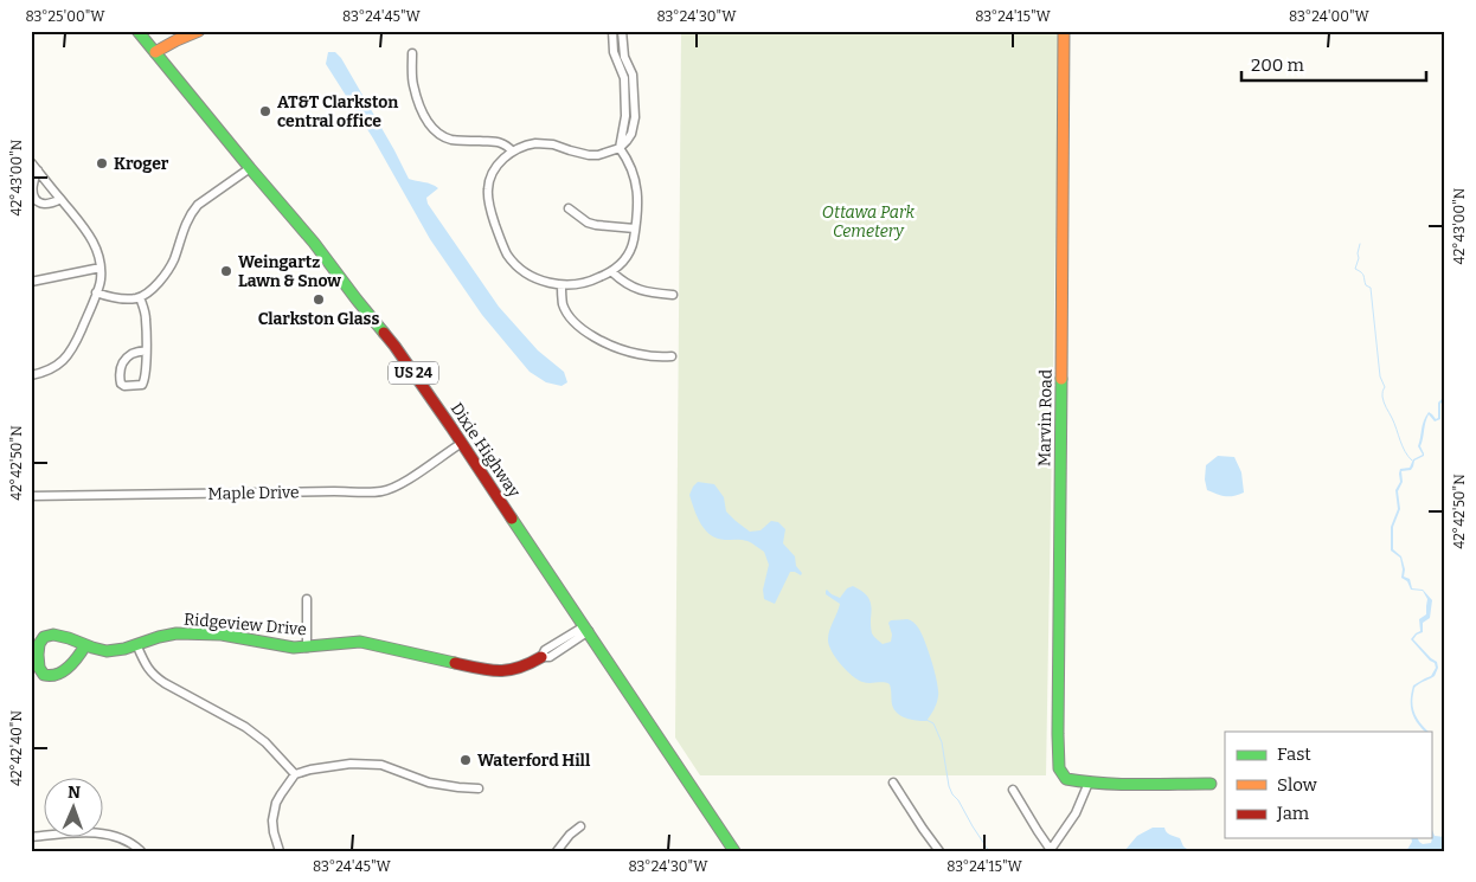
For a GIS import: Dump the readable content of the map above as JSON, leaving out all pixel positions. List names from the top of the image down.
{
  "streets": {
    "street": [
      "US 24",
      "Marvin Road",
      "Dixie Highway",
      "Maple Drive",
      "Ridgeview Drive"
    ]
  },
  "crossings": [
    ["Dixie Highway", "Maple Drive"],
    ["Dixie Highway", "Ridgeview Drive"]
  ],
  "parks": ["Ottawa Park Cemetery"],
  "places": [
    "AT&T Clarkston central office",
    "Kroger",
    "Weingartz Lawn & Snow",
    "Clarkston Glass",
    "Waterford Hill"
  ],
  "legend": ["Fast", "Slow", "Jam"],
  "scale_bar": "200 m",
  "north": "top",
  "coordinates": [
    "83°25'00\"W",
    "83°24'45\"W",
    "83°24'30\"W",
    "83°24'15\"W",
    "83°24'00\"W",
    "42°43'00\"N",
    "42°42'50\"N",
    "42°42'40\"N"
  ]
}
